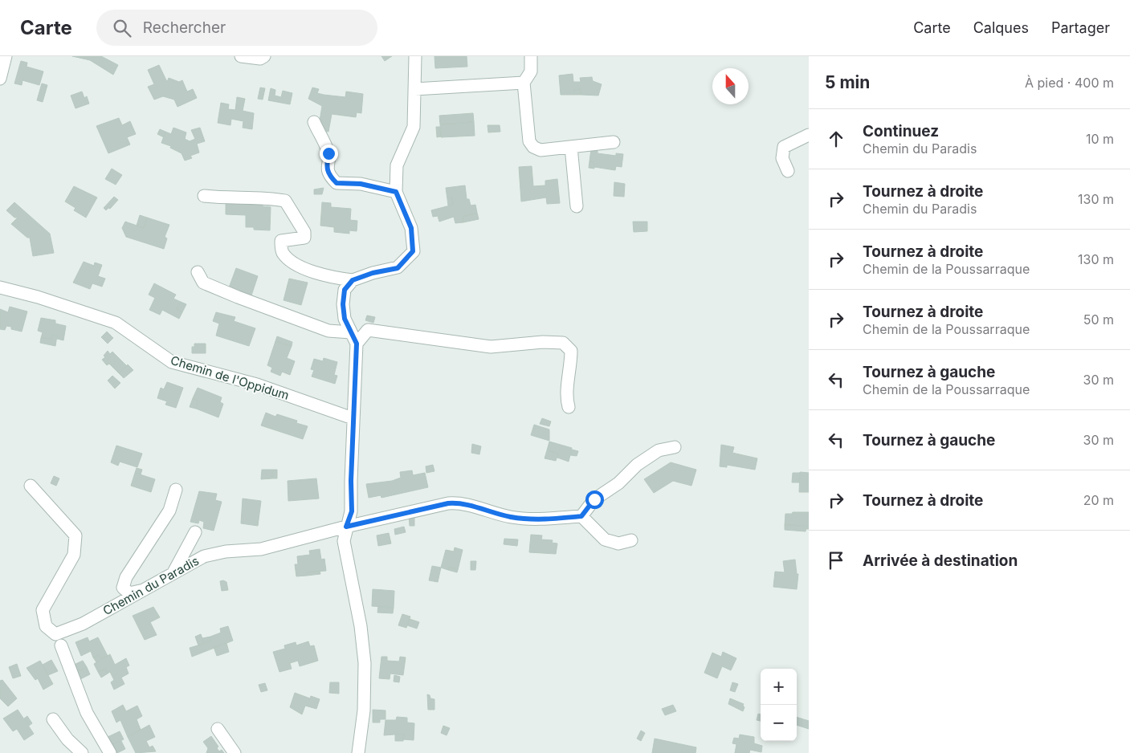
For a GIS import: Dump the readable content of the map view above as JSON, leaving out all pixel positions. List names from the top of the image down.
{
  "streets": {
    "street": ["Chemin de l'Oppidum", "Chemin du Paradis"]
  },
  "north": "top",
  "page": {
    "header": "Carte",
    "search": "Rechercher",
    "nav": ["Carte", "Calques", "Partager"],
    "heading": ["5 min", "À pied · 400 m"],
    "list": [
      ["Continuez", "Chemin du Paradis", "10 m"],
      ["Tournez à droite", "Chemin du Paradis", "130 m"],
      ["Tournez à droite", "Chemin de la Poussarraque", "130 m"],
      ["Tournez à droite", "Chemin de la Poussarraque", "50 m"],
      ["Tournez à gauche", "Chemin de la Poussarraque", "30 m"],
      ["Tournez à gauche", "30 m"],
      ["Tournez à droite", "20 m"],
      "Arrivée à destination"
    ],
    "map_buttons": ["+", "−"]
  }
}
